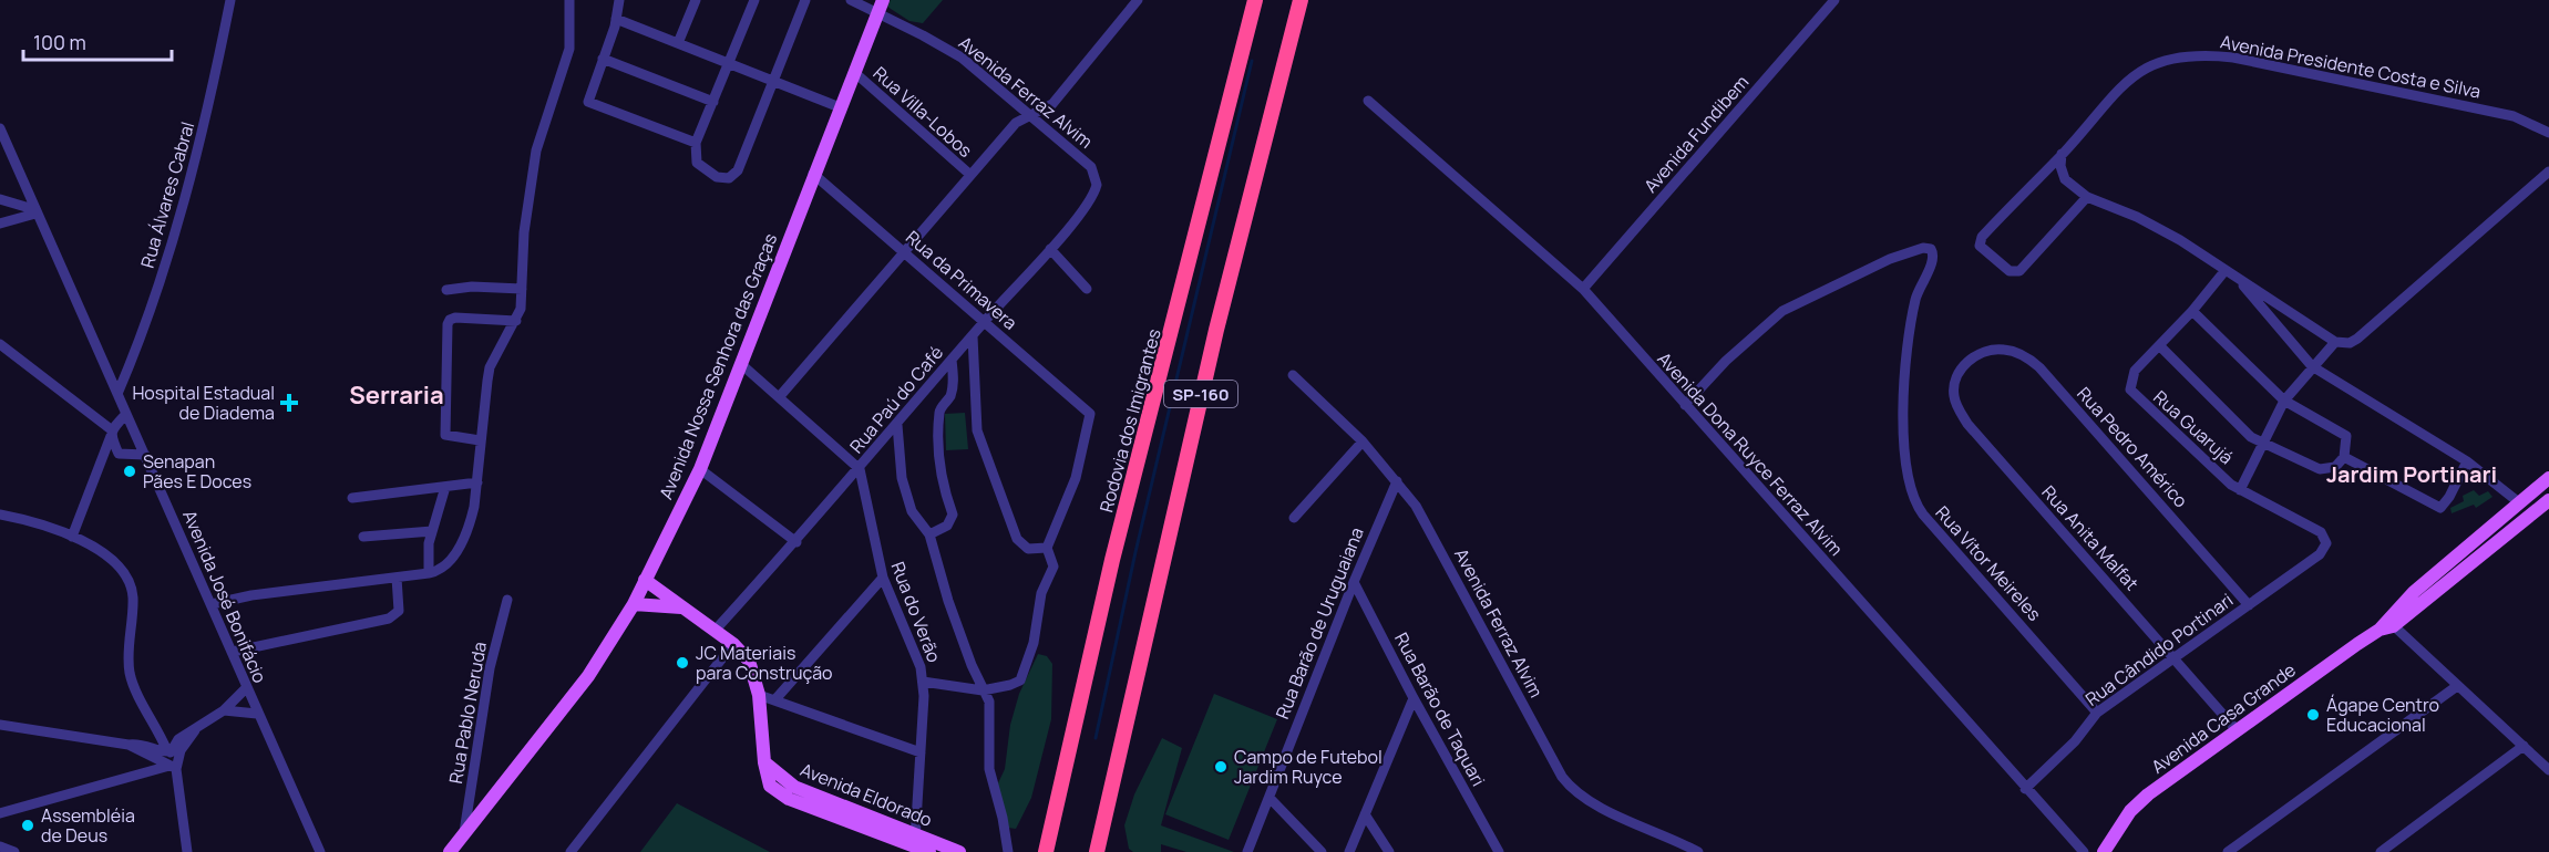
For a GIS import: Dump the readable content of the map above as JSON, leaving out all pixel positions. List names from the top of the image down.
{
  "streets": {
    "highway": ["SP-160", "Rodovia dos Imigrantes"],
    "main road": ["Avenida Nossa Senhora das Graças", "Avenida Casa Grande", "Avenida Eldorado"],
    "street": [
      "Avenida Presidente Costa e Silva",
      "Avenida Ferraz Alvim",
      "Rua Villa-Lobos",
      "Avenida Fundibem",
      "Rua Álvares Cabral",
      "Rua da Primavera",
      "Rua Paú do Café",
      "Rua Guarujá",
      "Rua Pedro Américo",
      "Avenida Dona Ruyce Ferraz Alvim",
      "Rua Anita Malfat",
      "Rua Vitor Meireles",
      "Avenida José Bonifácio",
      "Rua do Verão",
      "Rua Barão de Uruguaiana",
      "Rua Cândido Portinari",
      "Rua Barão de Taquari",
      "Rua Pablo Neruda"
    ]
  },
  "crossings": [
    ["Avenida Ferraz Alvim", "Avenida Nossa Senhora das Graças"],
    ["Avenida Ferraz Alvim", "Rua Paú do Café"],
    ["Avenida Ferraz Alvim", "Rua Barão de Uruguaiana"],
    ["Rua Villa-Lobos", "Avenida Nossa Senhora das Graças"],
    ["Avenida Fundibem", "Avenida Dona Ruyce Ferraz Alvim"],
    ["Rua Álvares Cabral", "Avenida José Bonifácio"],
    ["Rua da Primavera", "Avenida Nossa Senhora das Graças"],
    ["Rua da Primavera", "Rua Paú do Café"],
    ["Avenida Nossa Senhora das Graças", "Rua Pablo Neruda"],
    ["Avenida Nossa Senhora das Graças", "Avenida Eldorado"],
    ["Rua Paú do Café", "Rua do Verão"],
    ["Rua Paú do Café", "Avenida Eldorado"],
    ["Rua Guarujá", "Rua Cândido Portinari"],
    ["Rua Pedro Américo", "Rua Anita Malfat"],
    ["Rua Pedro Américo", "Rua Cândido Portinari"],
    ["Avenida Dona Ruyce Ferraz Alvim", "Rua Vitor Meireles"],
    ["Avenida Dona Ruyce Ferraz Alvim", "Rua Cândido Portinari"],
    ["Rua Anita Malfat", "Rua Cândido Portinari"],
    ["Rua Anita Malfat", "Avenida Casa Grande"],
    ["Rua Vitor Meireles", "Rua Cândido Portinari"],
    ["Rua do Verão", "Avenida Eldorado"],
    ["Rua Barão de Uruguaiana", "Rua Barão de Taquari"]
  ],
  "districts": ["Serraria", "Jardim Portinari"],
  "places": {
    "health": ["Hospital Estadual de Diadema"],
    "other": [
      "Senapan Pães E Doces",
      "JC Materiais para Construção",
      "Ágape Centro Educacional",
      "Campo de Futebol Jardim Ruyce",
      "Assembléia de Deus"
    ]
  },
  "scale_bar": "100 m"
}
